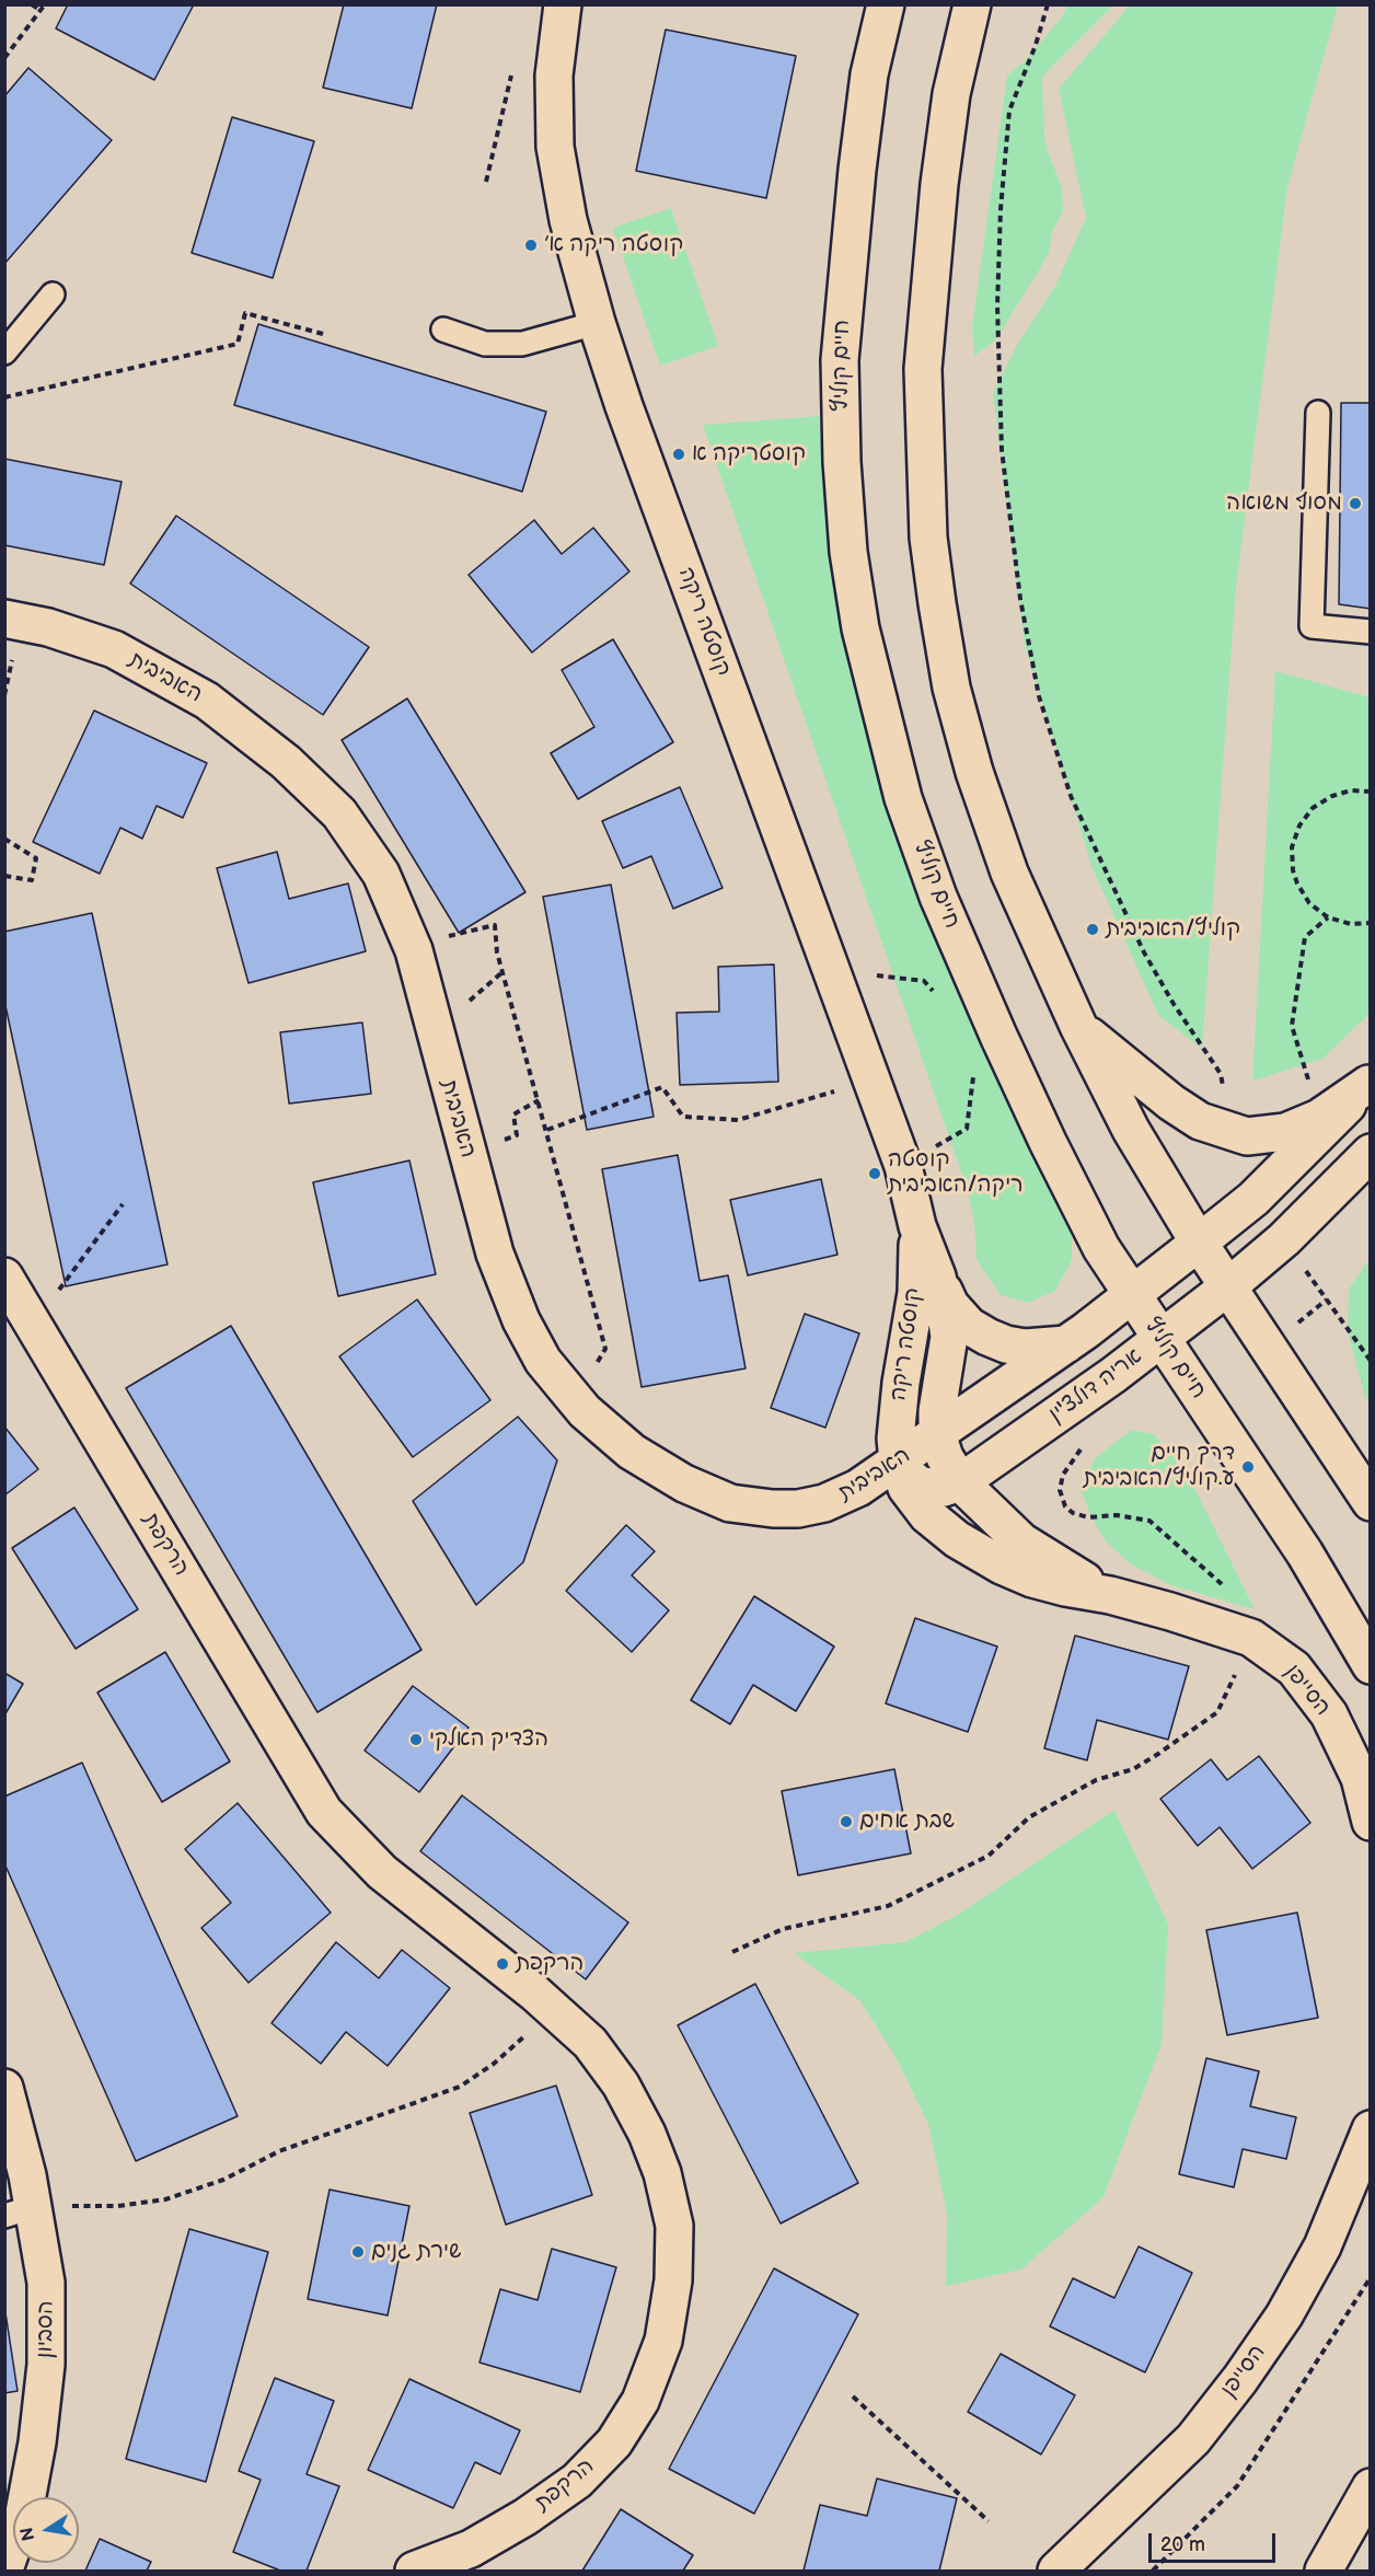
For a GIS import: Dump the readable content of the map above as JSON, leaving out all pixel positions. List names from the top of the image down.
{
  "streets": {
    "street": [
      "חיים קוליץ",
      "קוסטה ריקה",
      "האביבית",
      "אריה דולצ'ין",
      "הרקפת",
      "הסייפן",
      "הסביון"
    ]
  },
  "crossings": [
    ["חיים קוליץ", "אריה דולצ'ין"],
    ["קוסטה ריקה", "האביבית"],
    ["קוסטה ריקה", "אריה דולצ'ין"],
    ["קוסטה ריקה", "הסייפן"],
    ["האביבית", "אריה דולצ'ין"],
    ["האביבית", "הסייפן"],
    ["אריה דולצ'ין", "הסייפן"]
  ],
  "places": [
    "קוסטה ריקה א׳",
    "קוסטריקה א",
    "מסוף משואה",
    "קוליץ/האביבית",
    "קוסטה ריקה/האביבית",
    "דרך חיים ע.קוליץ/האביבית",
    "הצדיק האלקי",
    "שבת אחים",
    "הרקפת",
    "שירת גנים"
  ],
  "scale_bar": "20 m",
  "north": "left"
}
